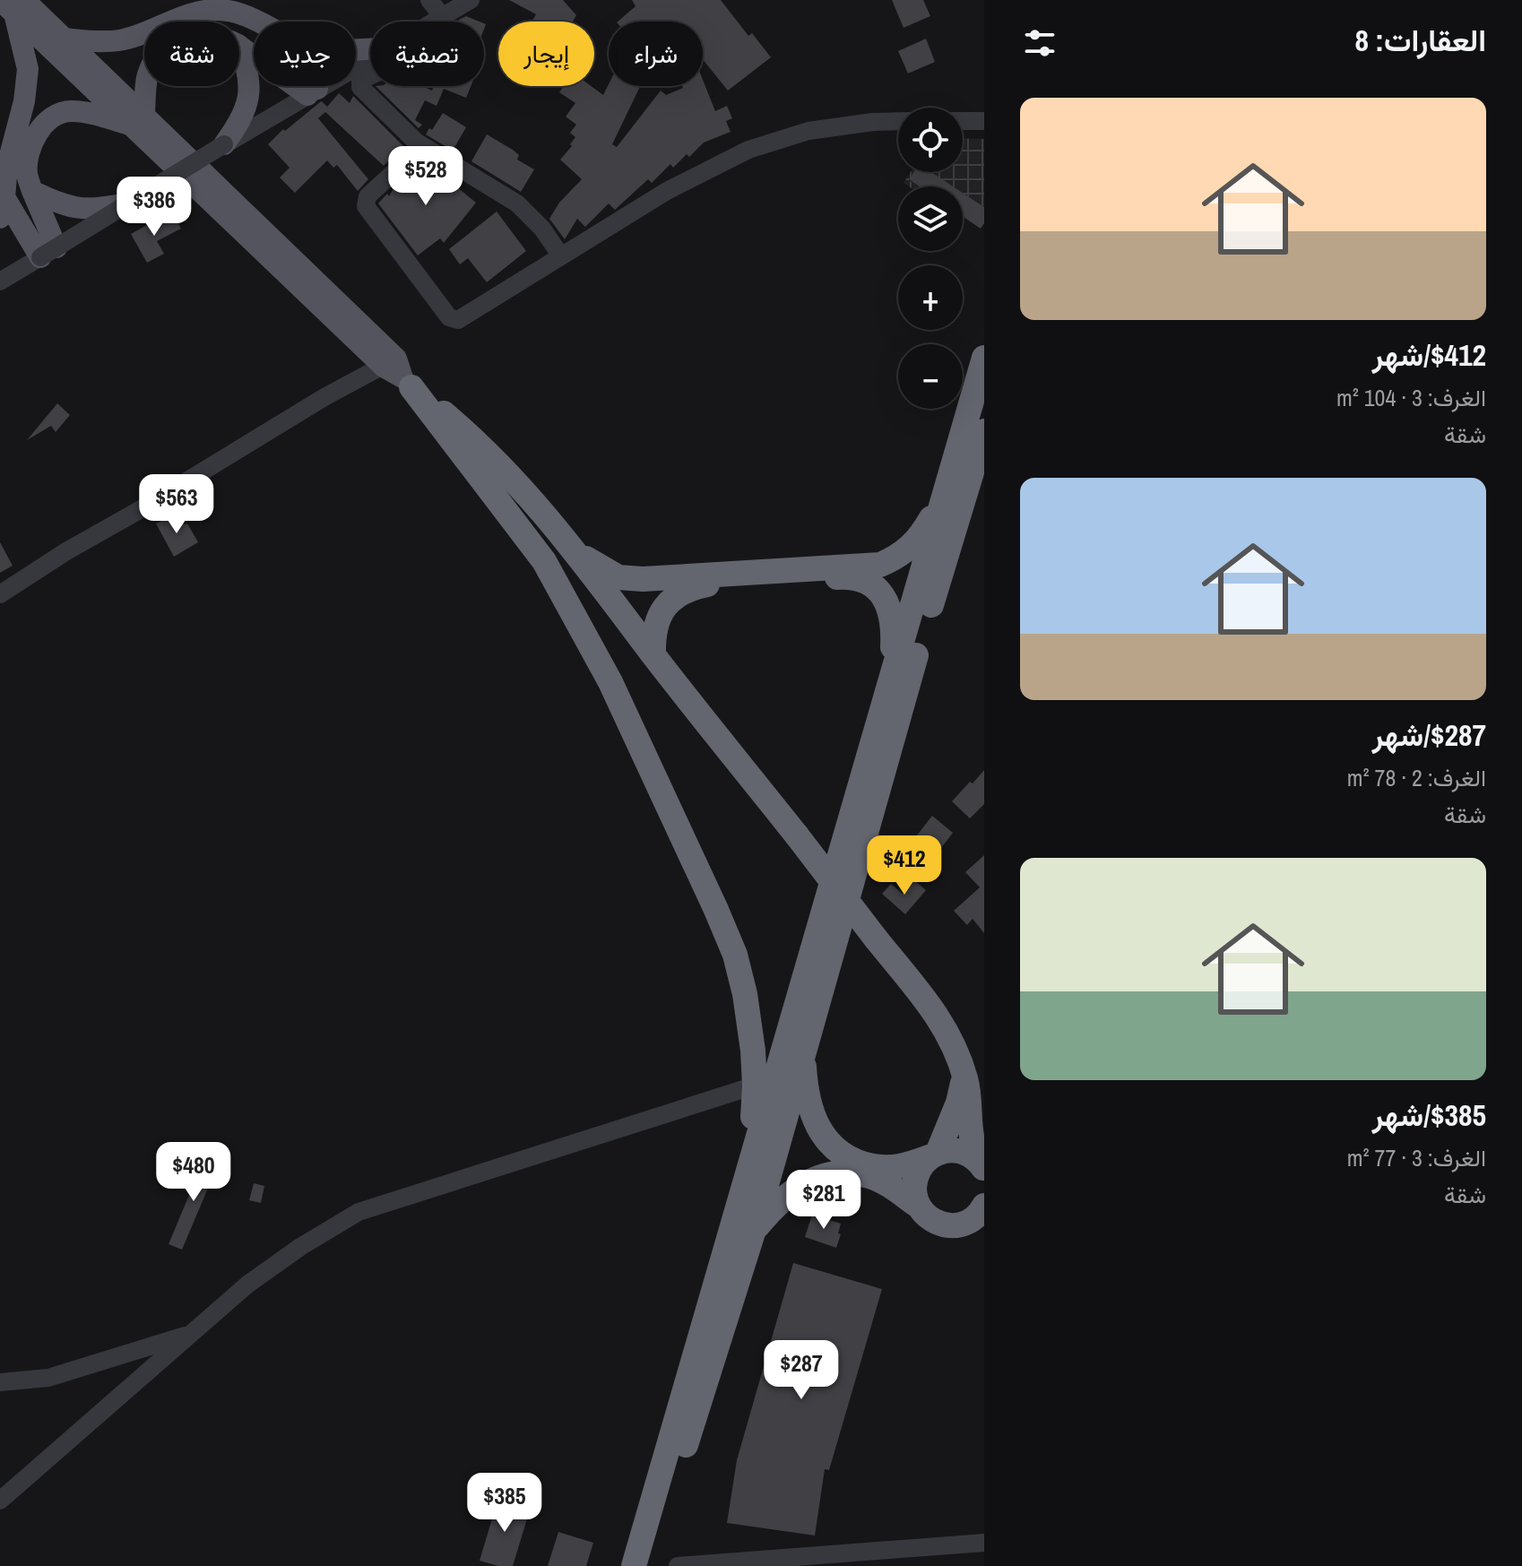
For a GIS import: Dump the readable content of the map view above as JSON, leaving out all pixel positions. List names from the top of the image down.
{
  "page": {
    "heading": "العقارات: 8",
    "chip": [
      "شراء",
      "إيجار",
      "تصفية",
      "جديد",
      "شقة"
    ],
    "list": [
      {
        "name": "$412/شهر",
        "note": "الغرف: 3 · 104 m² · شقة"
      },
      {
        "name": "$287/شهر",
        "note": "الغرف: 2 · 78 m² · شقة"
      },
      {
        "name": "$385/شهر",
        "note": "الغرف: 3 · 77 m² · شقة"
      }
    ],
    "map_buttons": ["+", "−"],
    "price": [
      "$528",
      "$386",
      "$563",
      "$412",
      "$480",
      "$281",
      "$287",
      "$385"
    ]
  }
}
